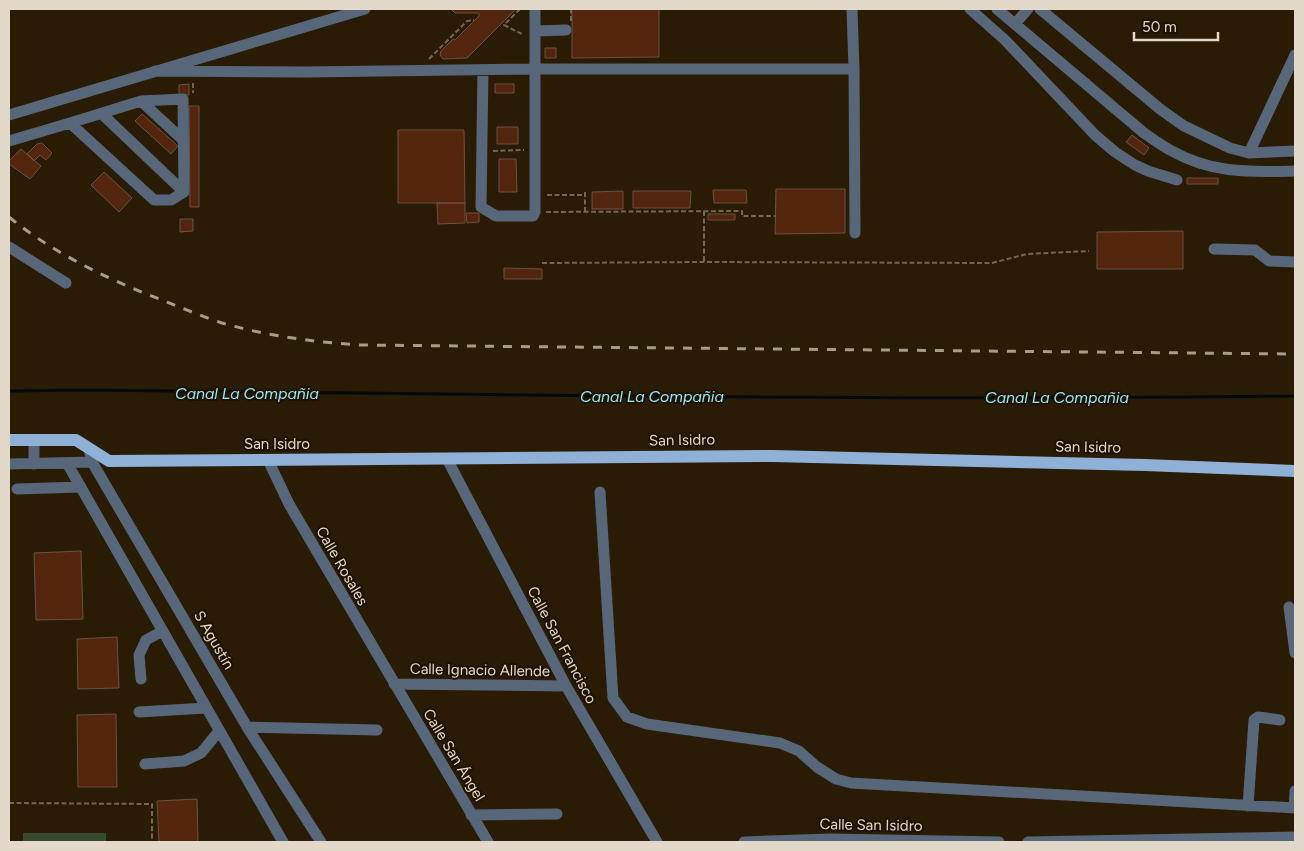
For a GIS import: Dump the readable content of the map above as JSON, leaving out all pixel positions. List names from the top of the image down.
{
  "streets": {
    "main road": ["San Isidro"],
    "street": [
      "Calle Rosales",
      "S Agustín",
      "Calle San Francisco",
      "Calle Ignacio Allende",
      "Calle San Ángel",
      "Calle San Isidro"
    ]
  },
  "crossings": [
    ["San Isidro", "Calle Rosales"],
    ["San Isidro", "S Agustín"],
    ["San Isidro", "Calle San Francisco"],
    ["Calle Rosales", "Calle Ignacio Allende"],
    ["Calle Rosales", "Calle San Ángel"],
    ["Calle San Francisco", "Calle Ignacio Allende"],
    ["Calle Ignacio Allende", "Calle San Ángel"]
  ],
  "water": ["Canal La Compañia"],
  "scale_bar": "50 m"
}
